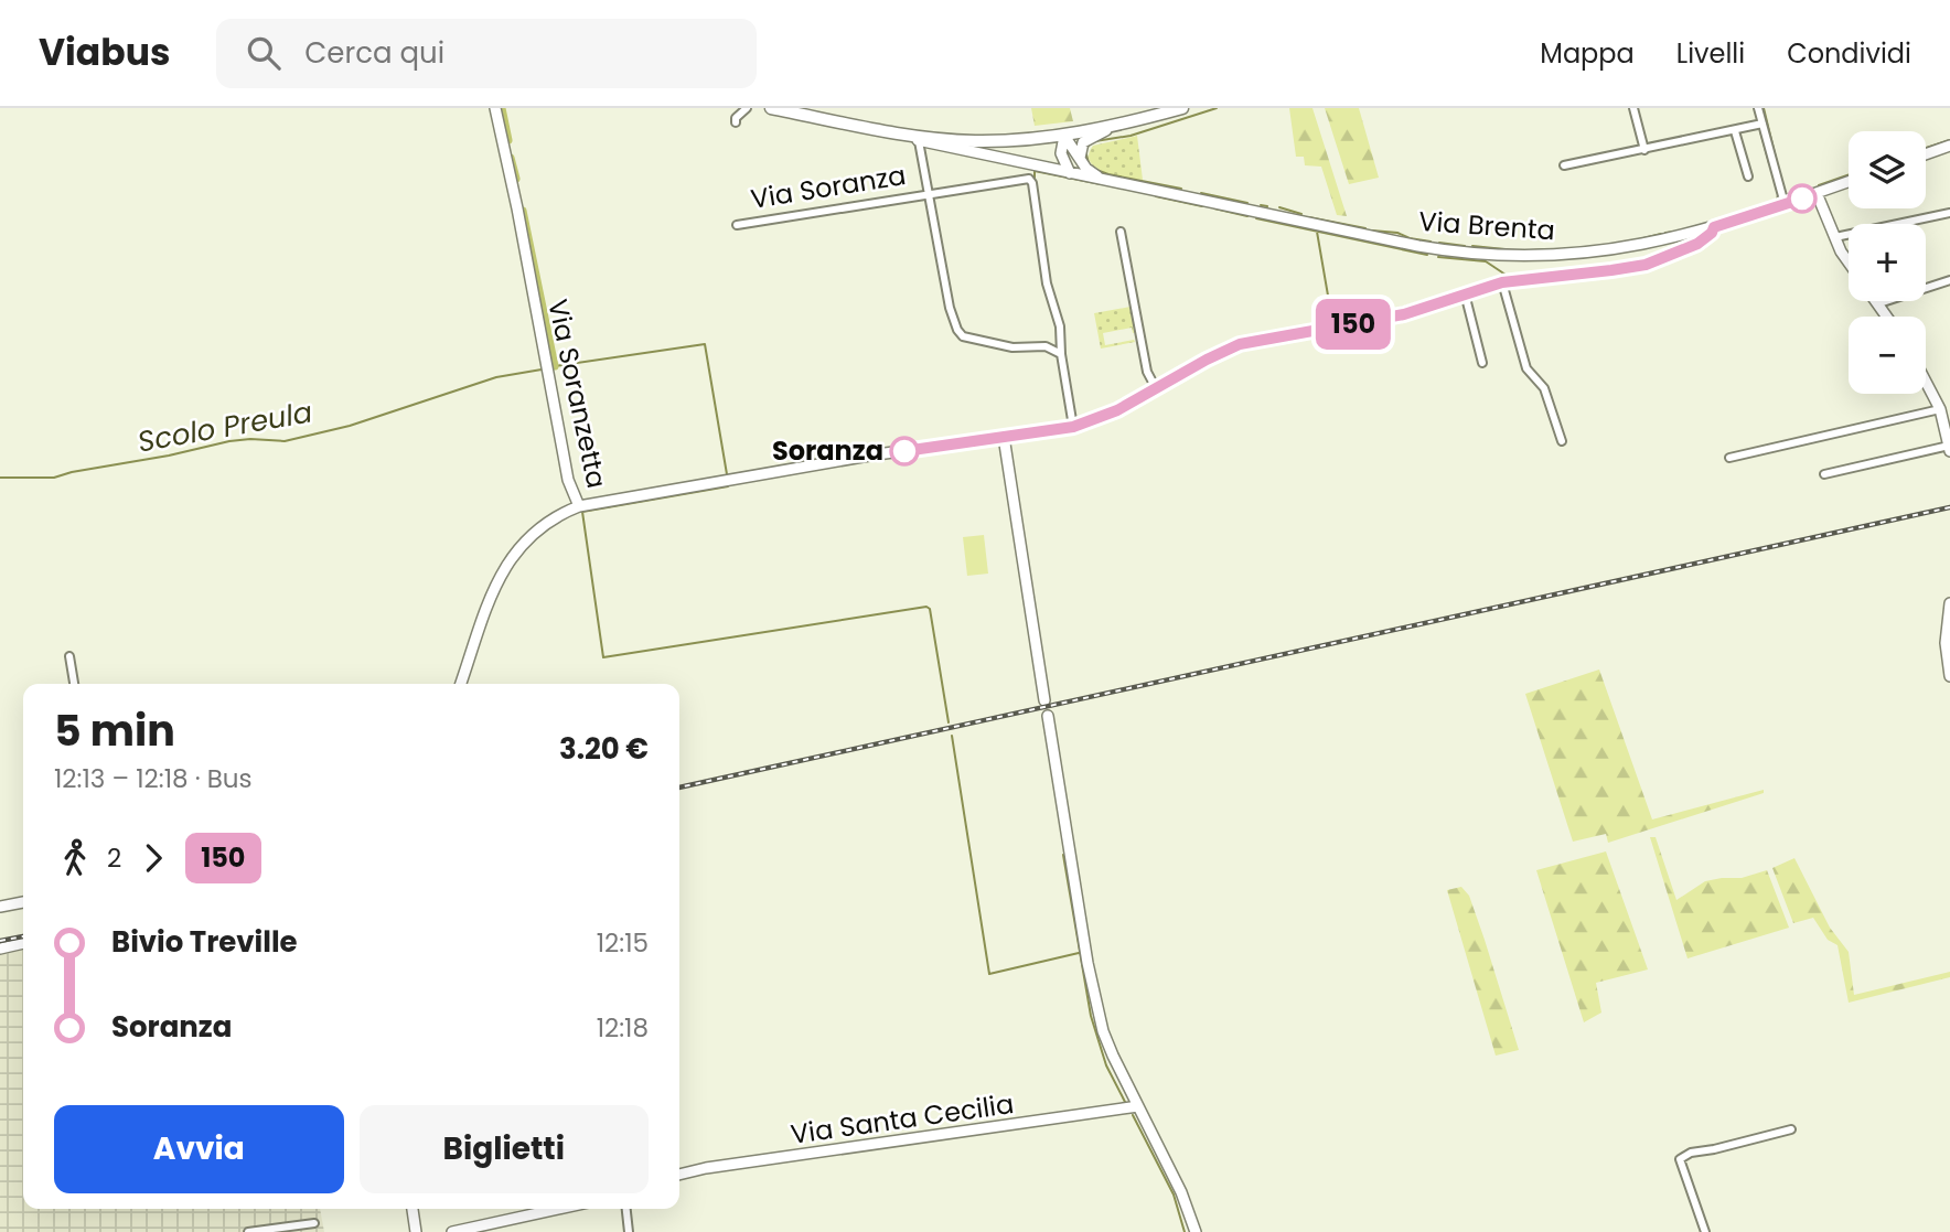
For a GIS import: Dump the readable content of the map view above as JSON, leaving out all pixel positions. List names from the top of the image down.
{
  "streets": {
    "main road": ["Via Brenta", "Via Soranzetta", "Via Santa Cecilia"],
    "street": ["Via Soranza"]
  },
  "crossings": [
    ["Via Soranza", "Via Brenta"]
  ],
  "water": ["Scolo Preula"],
  "places": ["Soranza"],
  "lines": ["bus line 150"],
  "page": {
    "header": "Viabus",
    "search": "Cerca qui",
    "nav": ["Mappa", "Livelli", "Condividi"],
    "on_map": "150",
    "map_buttons": ["+", "−"],
    "heading": ["5 min", "12:13 – 12:18 · Bus", "3.20 €"],
    "legs": ["2", "150"],
    "list": [
      {
        "name": "Bivio Treville",
        "value": "12:15"
      },
      {
        "name": "Soranza",
        "value": "12:18"
      }
    ],
    "buttons": ["Avvia", "Biglietti"]
  }
}
